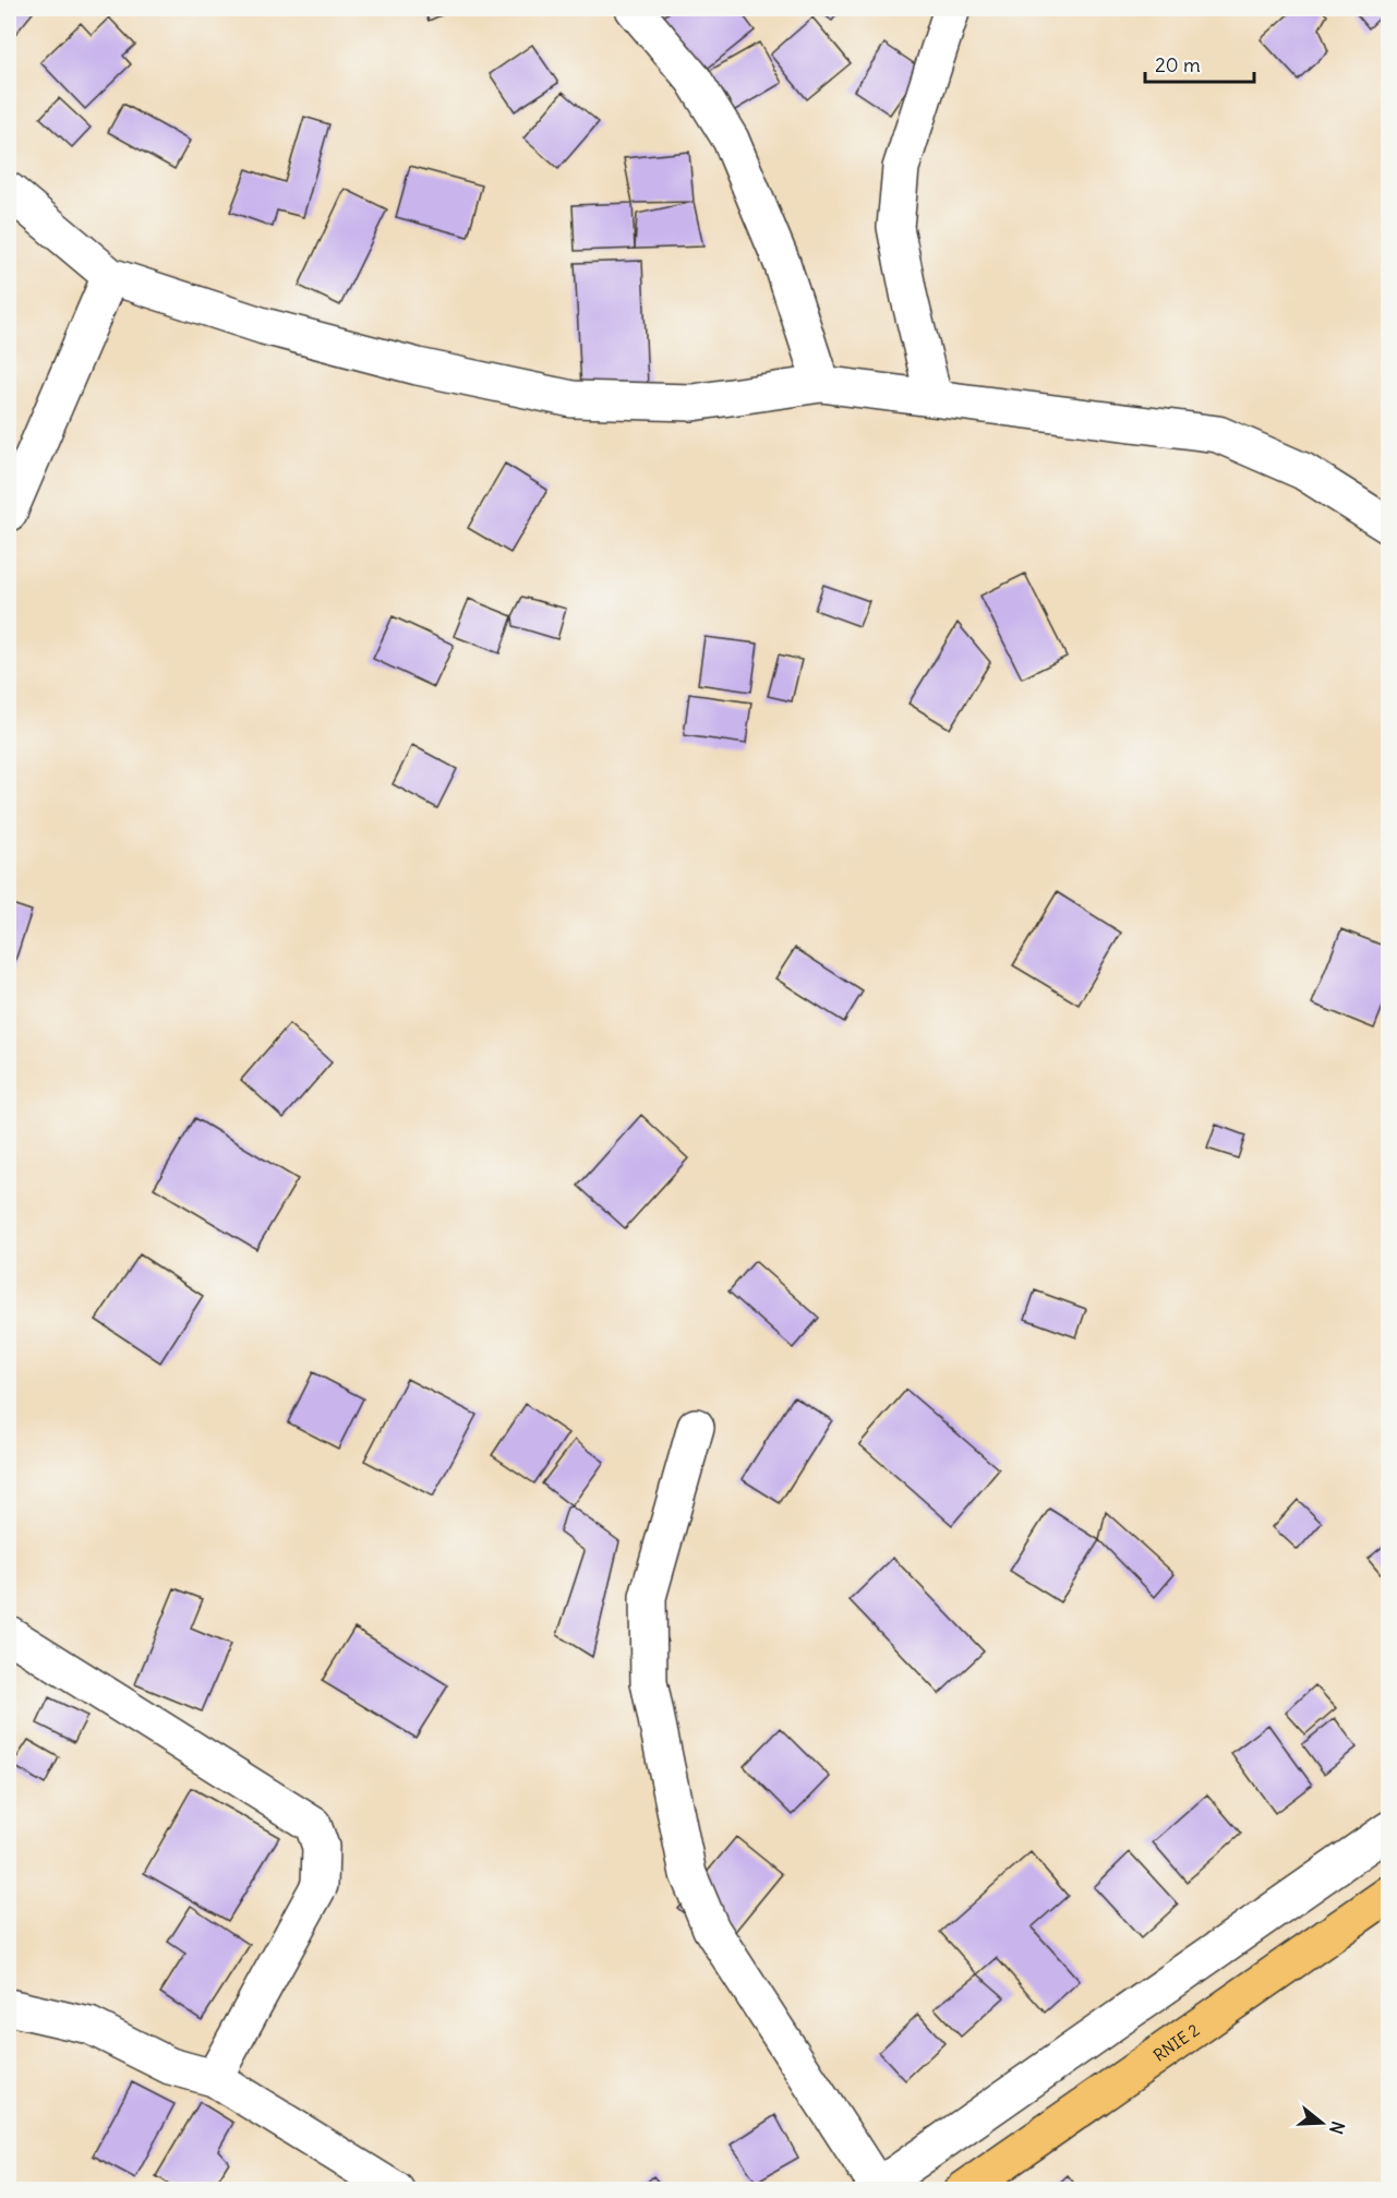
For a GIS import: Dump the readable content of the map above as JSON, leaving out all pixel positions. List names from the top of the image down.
{
  "streets": {
    "highway": ["RNIE 2"]
  },
  "scale_bar": "20 m",
  "north": "right"
}
